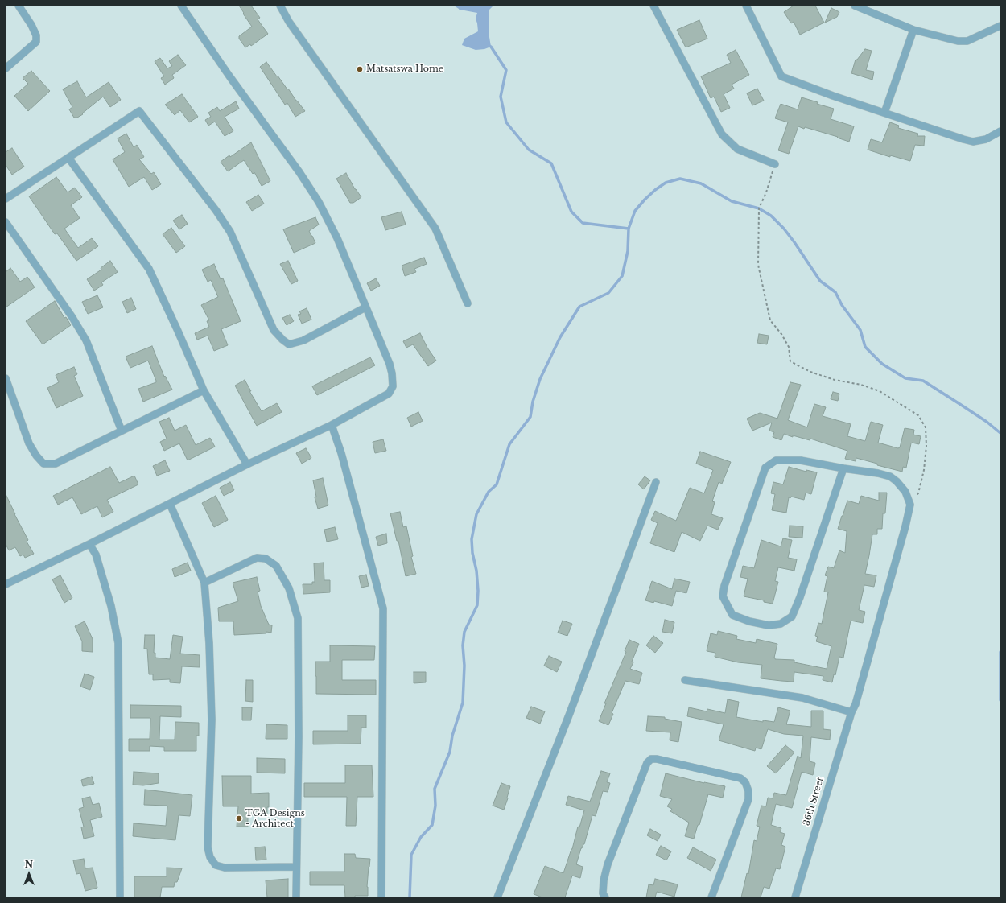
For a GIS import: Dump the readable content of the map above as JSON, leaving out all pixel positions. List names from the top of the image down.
{
  "streets": {
    "street": ["36th Street"]
  },
  "places": ["Matsatswa Home", "TGA Designs - Architect"],
  "north": "top"
}
